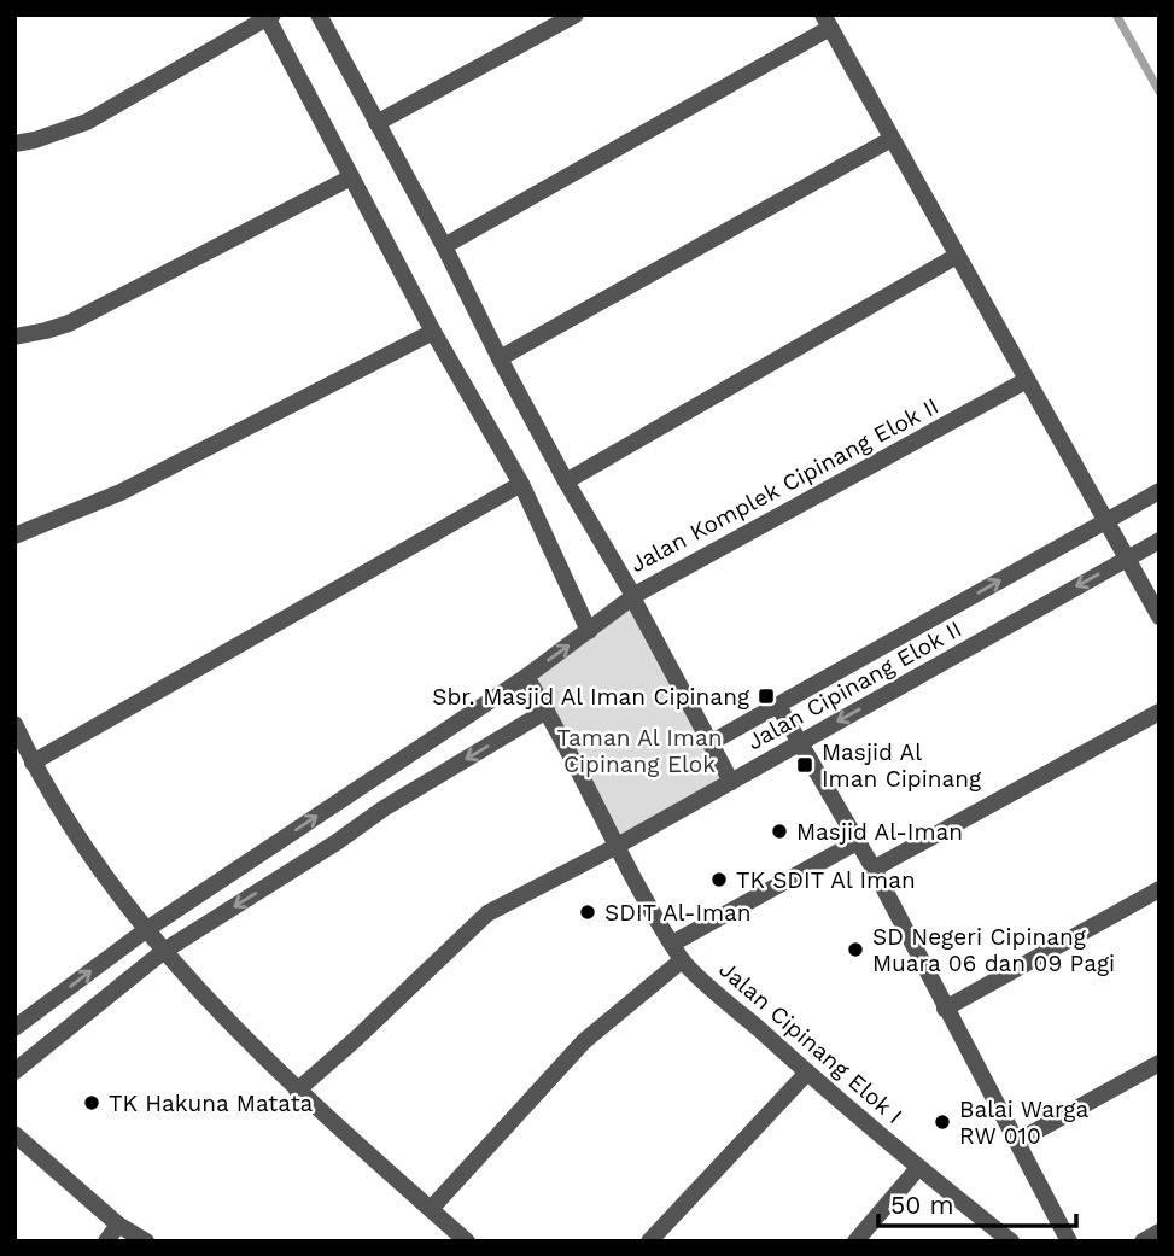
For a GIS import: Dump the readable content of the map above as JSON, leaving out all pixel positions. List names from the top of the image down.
{
  "streets": {
    "street": ["Jalan Komplek Cipinang Elok II", "Jalan Cipinang Elok II", "Jalan Cipinang Elok I"]
  },
  "crossings": [
    ["Jalan Cipinang Elok II", "Jalan Cipinang Elok I"]
  ],
  "parks": ["Taman Al Iman Cipinang Elok"],
  "places": {
    "transit": ["Sbr. Masjid Al Iman Cipinang", "Masjid Al Iman Cipinang"],
    "other": [
      "Masjid Al-Iman",
      "TK SDIT Al Iman",
      "SDIT Al-Iman",
      "SD Negeri Cipinang Muara 06 dan 09 Pagi",
      "TK Hakuna Matata",
      "Balai Warga RW 010"
    ]
  },
  "scale_bar": "50 m"
}
